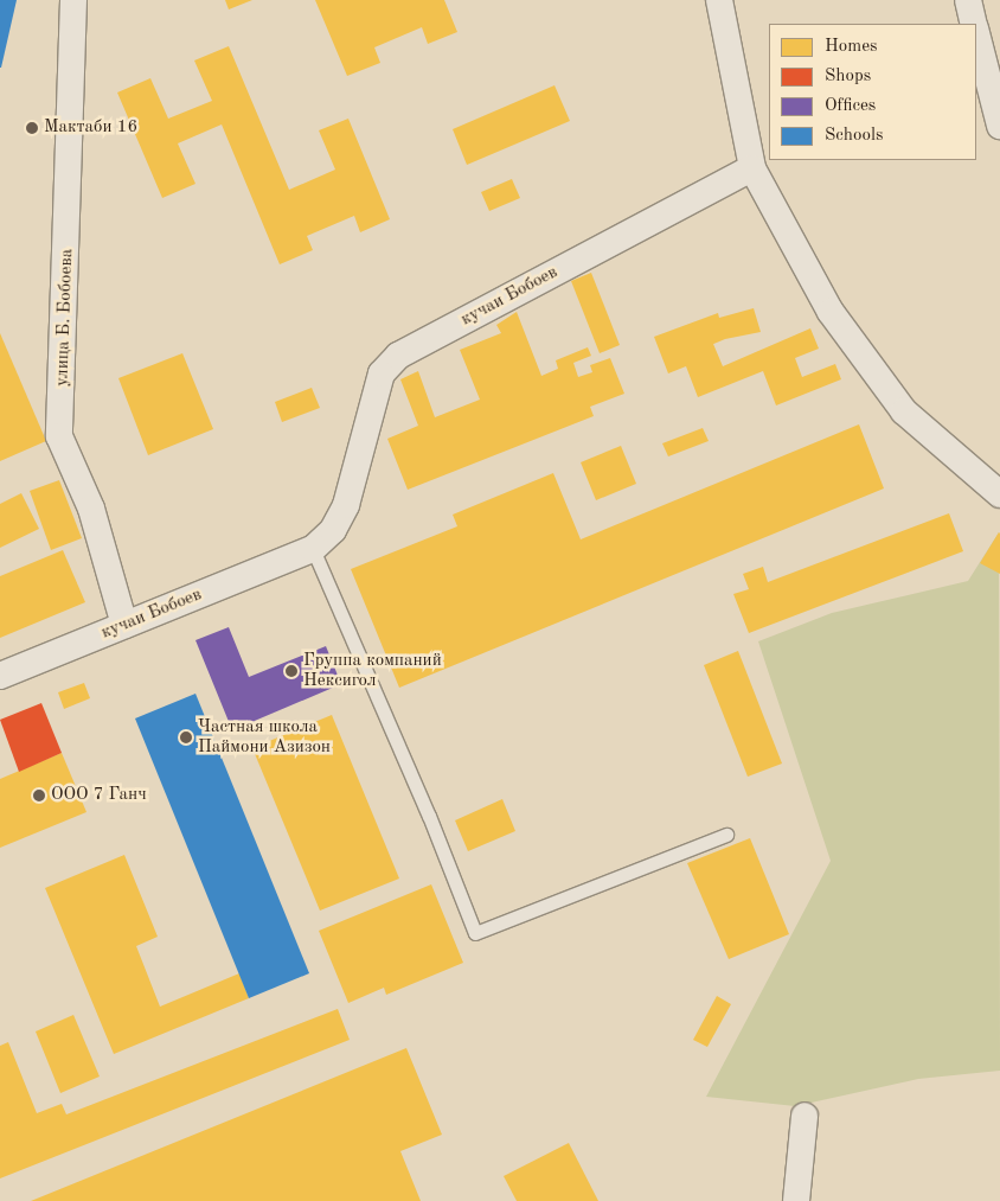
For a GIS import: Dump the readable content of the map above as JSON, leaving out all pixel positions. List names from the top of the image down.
{
  "streets": {
    "street": ["кучаи Бобоев", "улица Б. Бобоева"]
  },
  "crossings": [
    ["кучаи Бобоев", "улица Б. Бобоева"]
  ],
  "places": [
    "Мактаби 16",
    "Группа компаний Нексигол",
    "Частная школа Паймони Азизон",
    "ООО 7 Ганч"
  ],
  "legend": [
    "Homes",
    "Shops",
    "Offices",
    "Schools"
  ]
}
